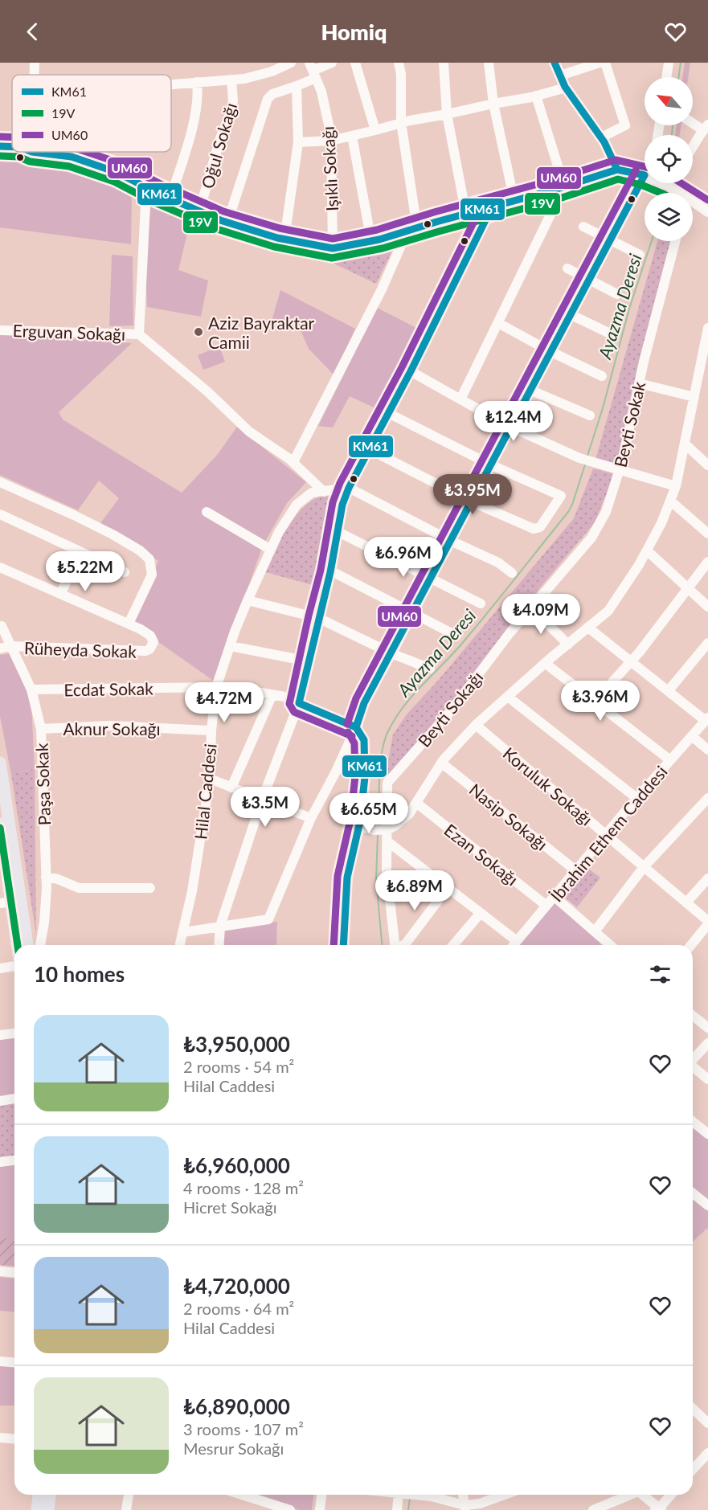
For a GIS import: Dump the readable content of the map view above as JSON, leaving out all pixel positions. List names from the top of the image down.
{
  "streets": {
    "street": [
      "Oğul Sokağı",
      "Işıklı Sokağı",
      "Erguvan Sokağı",
      "Beyti Sokak",
      "Rüheyda Sokak",
      "Ecdat Sokak",
      "Beyti Sokağı",
      "Aknur Sokağı",
      "Paşa Sokak",
      "Koruluk Sokağı",
      "Hilal Caddesi",
      "Nasip Sokağı",
      "İbrahim Ethem Caddesi",
      "Ezan Sokağı"
    ]
  },
  "crossings": [
    ["Beyti Sokak", "Beyti Sokağı"],
    ["Rüheyda Sokak", "Paşa Sokak"],
    ["Ecdat Sokak", "Paşa Sokak"],
    ["Ecdat Sokak", "Hilal Caddesi"],
    ["Aknur Sokağı", "Paşa Sokak"],
    ["Aknur Sokağı", "Hilal Caddesi"],
    ["Koruluk Sokağı", "İbrahim Ethem Caddesi"],
    ["Nasip Sokağı", "İbrahim Ethem Caddesi"],
    ["İbrahim Ethem Caddesi", "Ezan Sokağı"]
  ],
  "water": ["Ayazma Deresi"],
  "places": ["Aziz Bayraktar Camii"],
  "lines": ["transit line KM61", "transit line UM60", "transit line 19V"],
  "legend": ["KM61", "19V", "UM60"],
  "north": "top left",
  "page": {
    "header": "Homiq",
    "price": [
      "₺12.4M",
      "₺3.95M",
      "₺6.96M",
      "₺5.22M",
      "₺4.09M",
      "₺3.96M",
      "₺4.72M",
      "₺3.5M",
      "₺6.65M",
      "₺6.89M"
    ],
    "heading": "10 homes",
    "list": [
      {
        "name": "₺3,950,000",
        "note": "2 rooms · 54 m² · Hilal Caddesi"
      },
      {
        "name": "₺6,960,000",
        "note": "4 rooms · 128 m² · Hicret Sokağı"
      },
      {
        "name": "₺4,720,000",
        "note": "2 rooms · 64 m² · Hilal Caddesi"
      },
      {
        "name": "₺6,890,000",
        "note": "3 rooms · 107 m² · Mesrur Sokağı"
      }
    ]
  }
}
